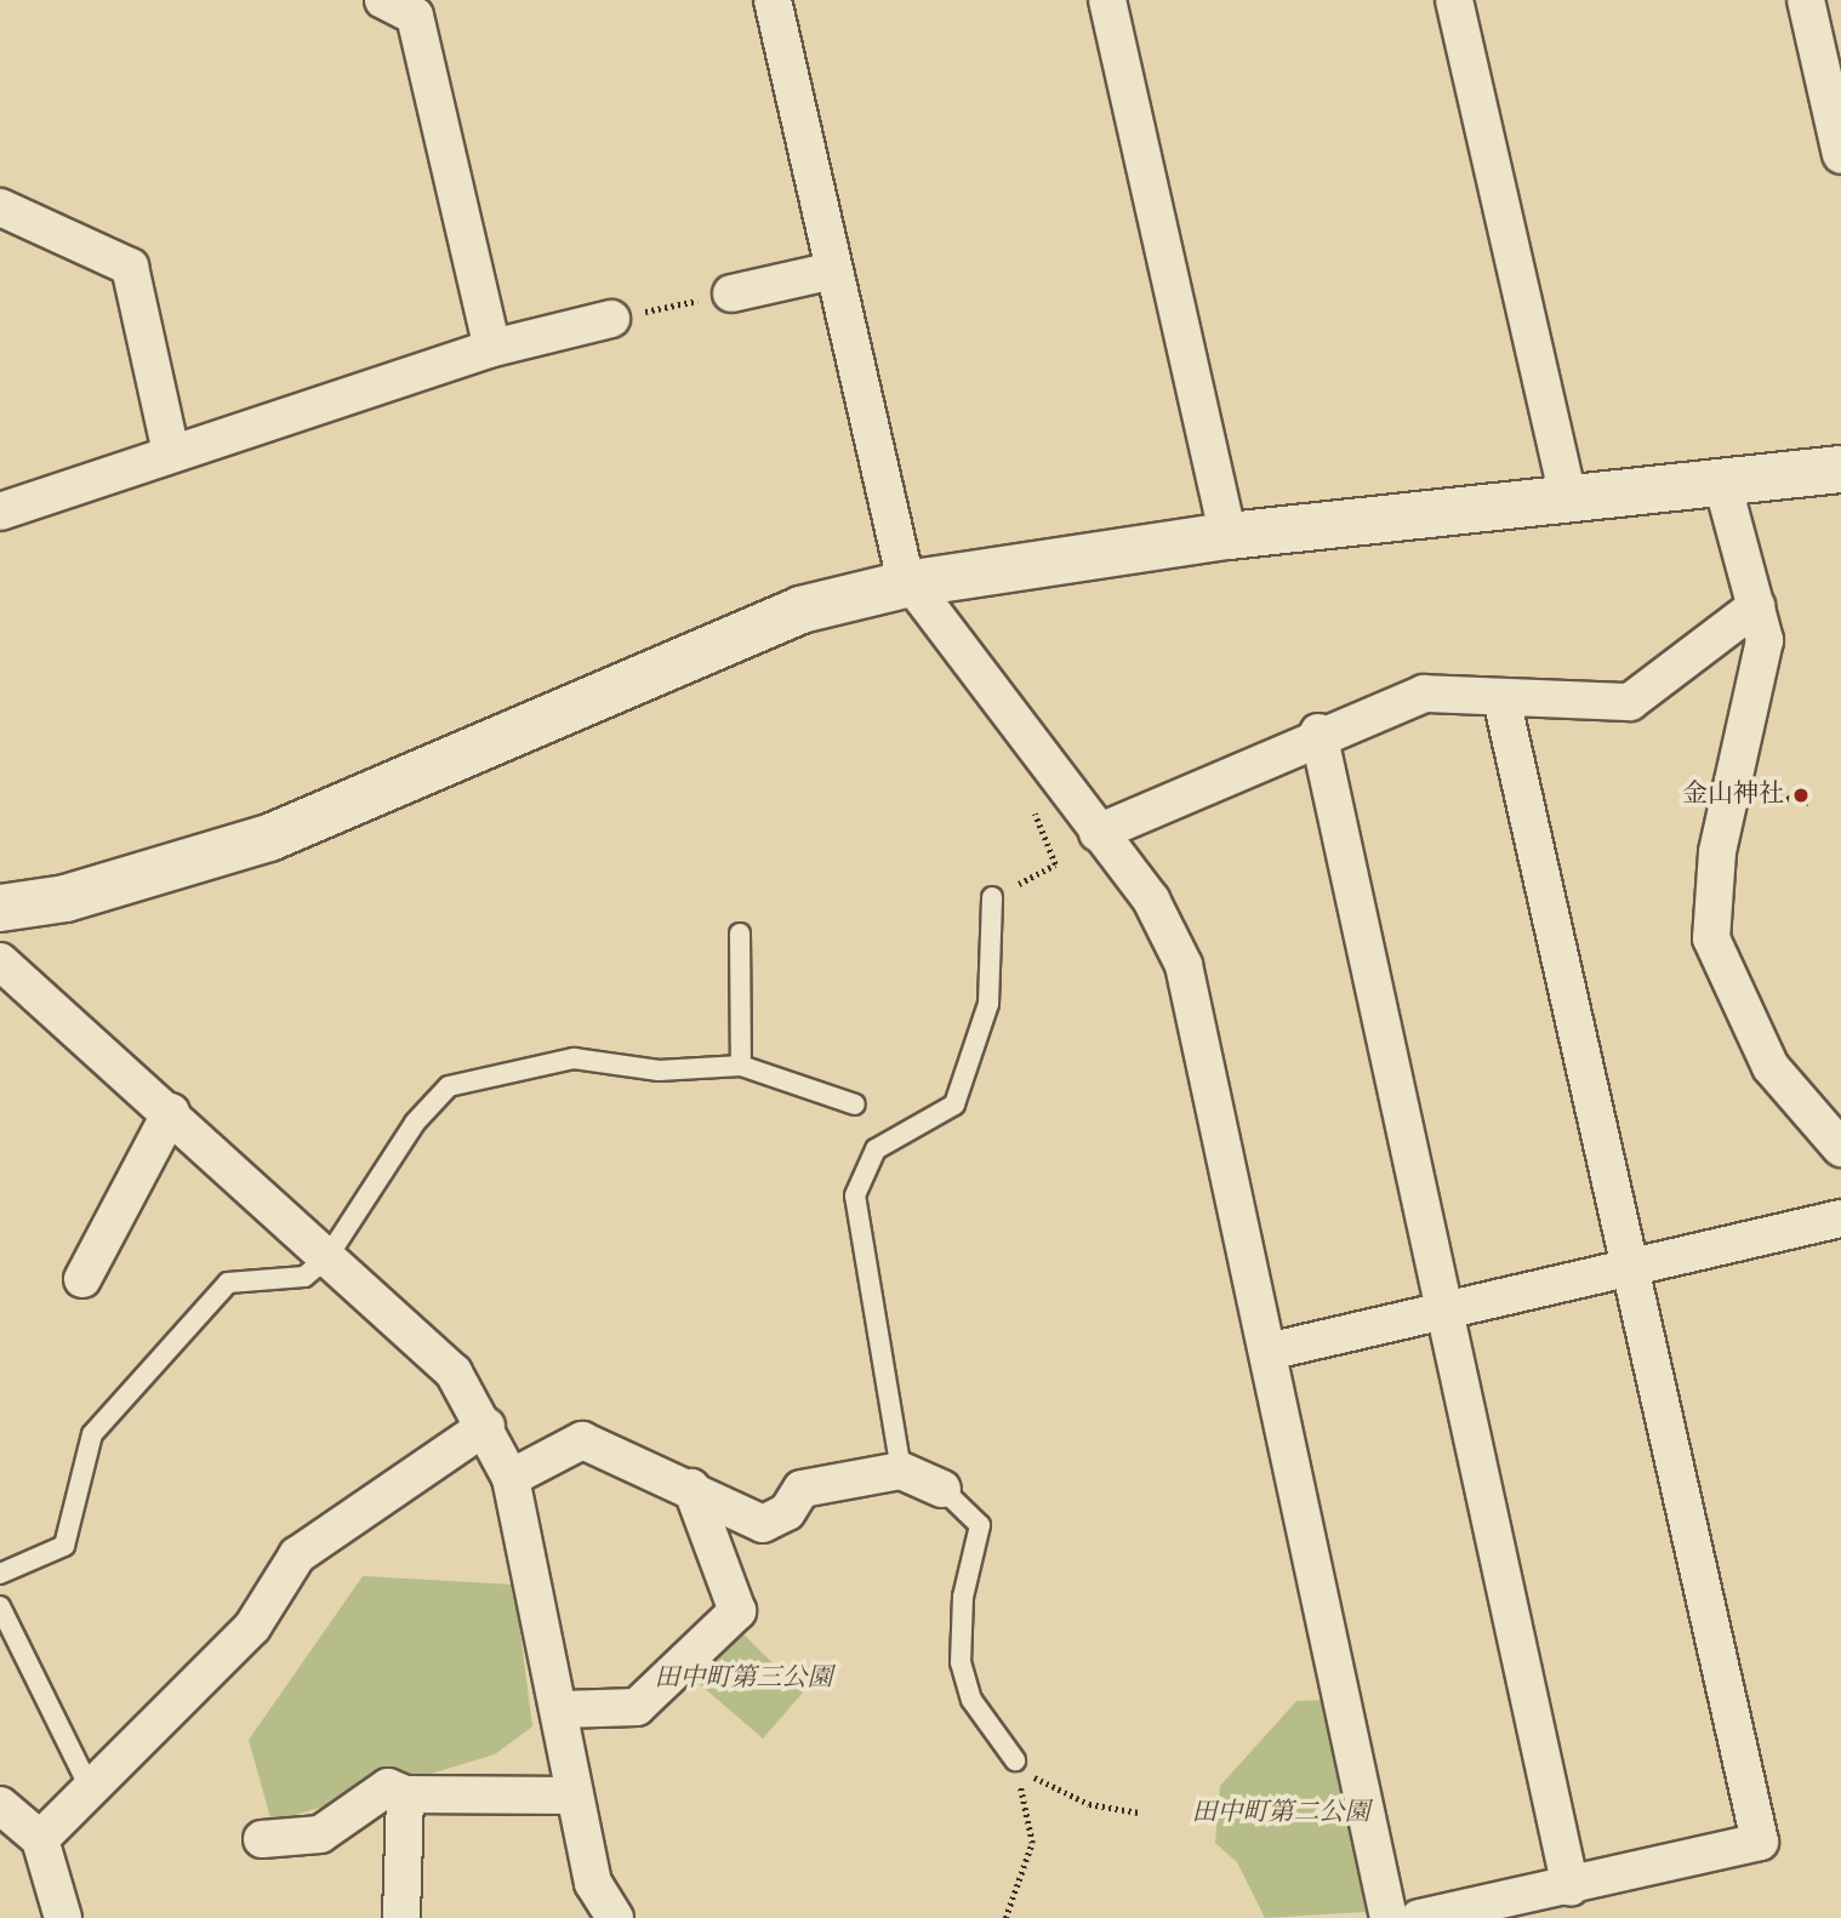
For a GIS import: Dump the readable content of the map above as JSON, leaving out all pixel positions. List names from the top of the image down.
{
  "parks": ["田中町第三公園", "田中町第二公園"],
  "places": ["金山神社"]
}
